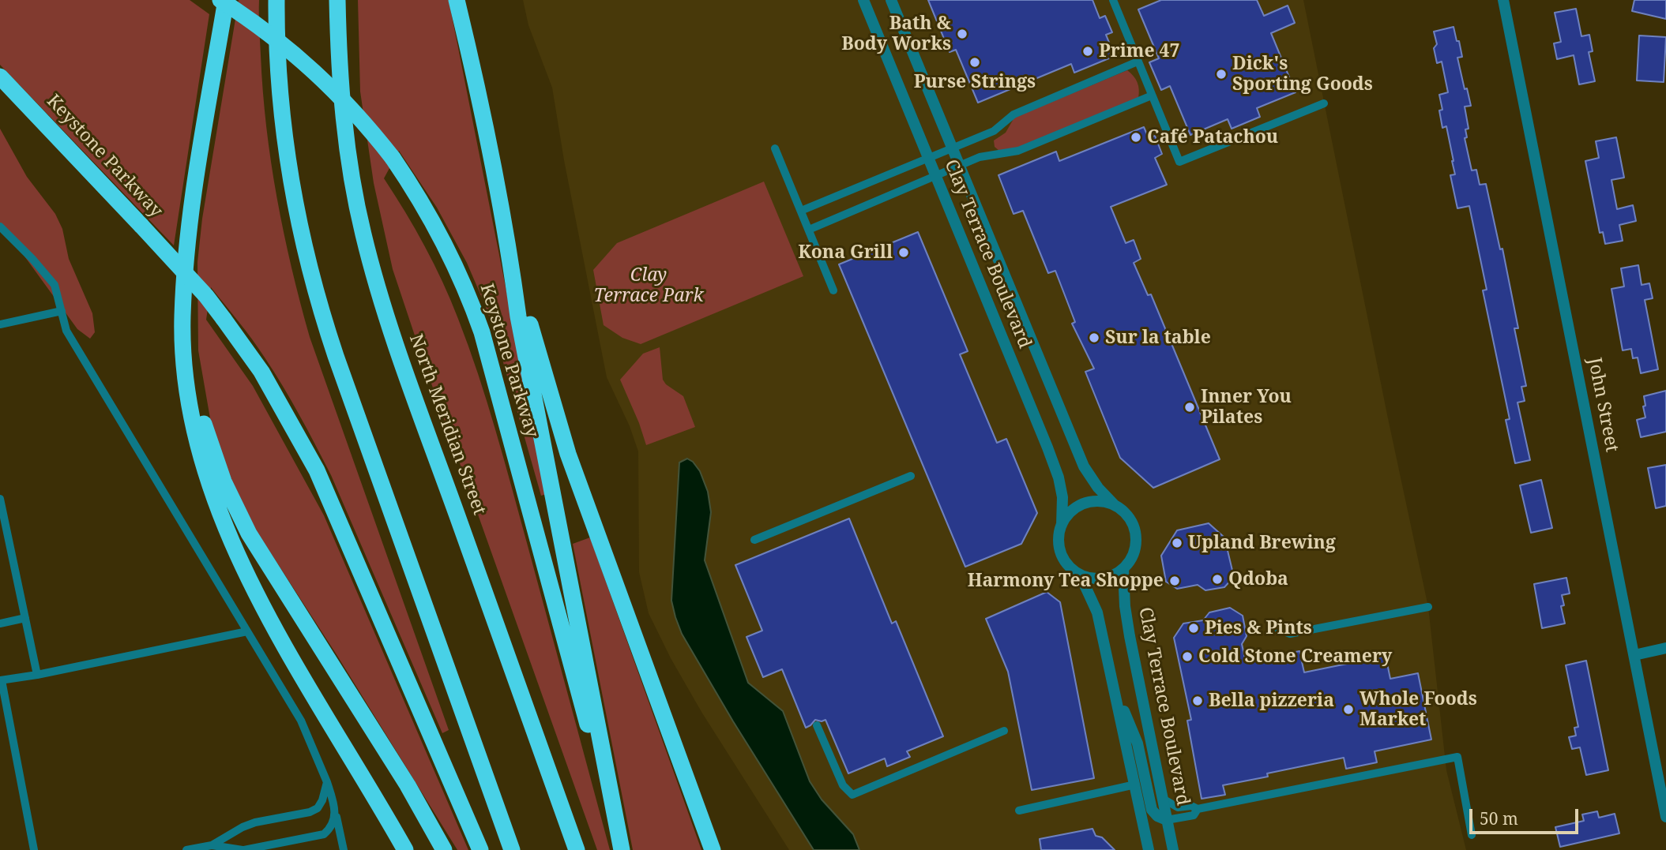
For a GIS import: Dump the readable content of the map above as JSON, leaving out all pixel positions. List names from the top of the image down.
{
  "streets": {
    "highway": ["Keystone Parkway", "North Meridian Street"],
    "street": ["Clay Terrace Boulevard", "John Street"]
  },
  "parks": ["Clay Terrace Park"],
  "places": [
    "Bath & Body Works",
    "Prime 47",
    "Purse Strings",
    "Dick's Sporting Goods",
    "Café Patachou",
    "Kona Grill",
    "Sur la table",
    "Inner You Pilates",
    "Upland Brewing",
    "Qdoba",
    "Harmony Tea Shoppe",
    "Pies & Pints",
    "Cold Stone Creamery",
    "Bella pizzeria",
    "Whole Foods Market"
  ],
  "scale_bar": "50 m"
}
